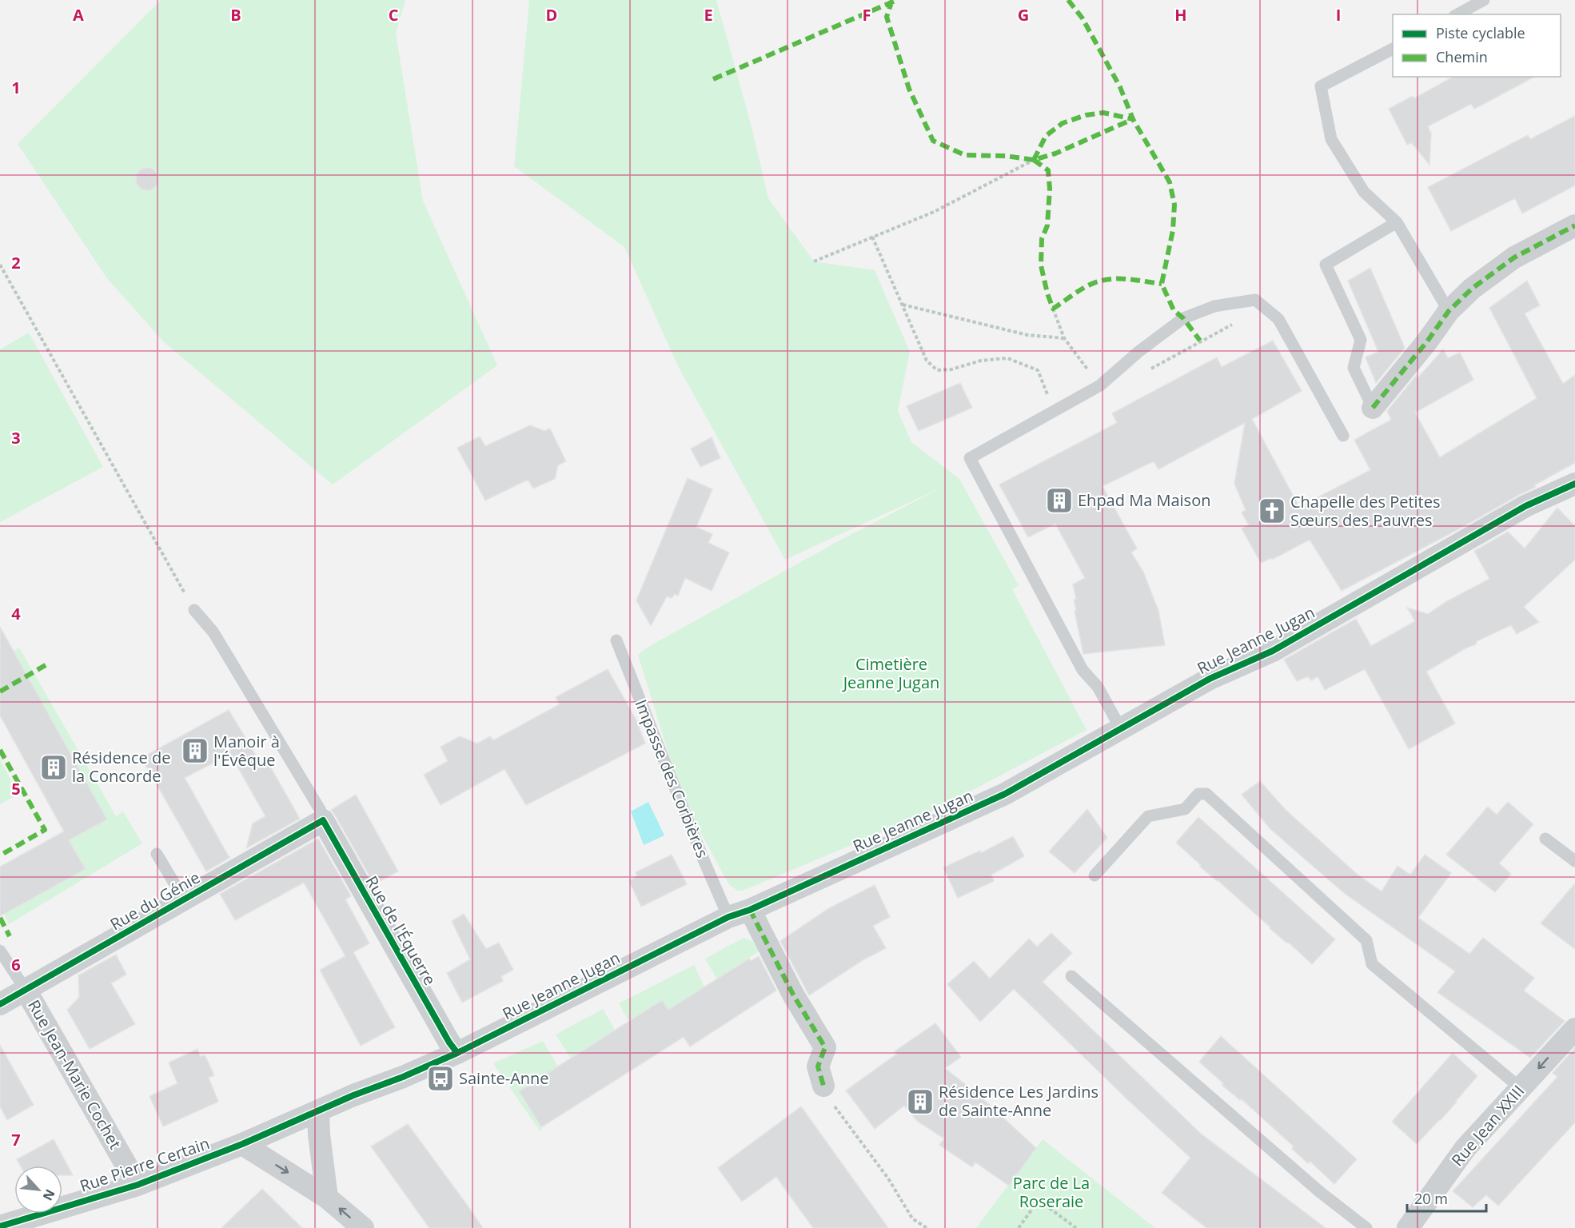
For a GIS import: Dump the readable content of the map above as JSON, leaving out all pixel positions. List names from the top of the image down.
{
  "streets": {
    "street": [
      "Rue Jeanne Jugan",
      "Rue du Génie",
      "Rue de l'Équerre",
      "Rue Jean-Marie Cochet",
      "Rue Jean XXIII",
      "Rue Pierre Certain"
    ],
    "lane": ["Impasse des Corbières"]
  },
  "crossings": [
    ["Rue Jeanne Jugan", "Impasse des Corbières"],
    ["Rue Jeanne Jugan", "Rue de l'Équerre"],
    ["Rue Jeanne Jugan", "Rue Pierre Certain"],
    ["Rue du Génie", "Rue de l'Équerre"],
    ["Rue du Génie", "Rue Jean-Marie Cochet"],
    ["Rue Jean-Marie Cochet", "Rue Pierre Certain"]
  ],
  "parks": ["Cimetière Jeanne Jugan", "Parc de La Roseraie"],
  "places": {
    "building": [
      "Ehpad Ma Maison",
      "Manoir à l'Évêque",
      "Résidence de la Concorde",
      "Résidence Les Jardins de Sainte-Anne"
    ],
    "church": ["Chapelle des Petites Sœurs des Pauvres"],
    "bus stop": ["Sainte-Anne"]
  },
  "legend": ["Piste cyclable", "Chemin"],
  "scale_bar": "20 m",
  "north": "bottom right",
  "grid": {
    "columns": [
      "A",
      "B",
      "C",
      "D",
      "E",
      "F",
      "G",
      "H",
      "I"
    ],
    "rows": [
      "1",
      "2",
      "3",
      "4",
      "5",
      "6",
      "7"
    ]
  }
}
